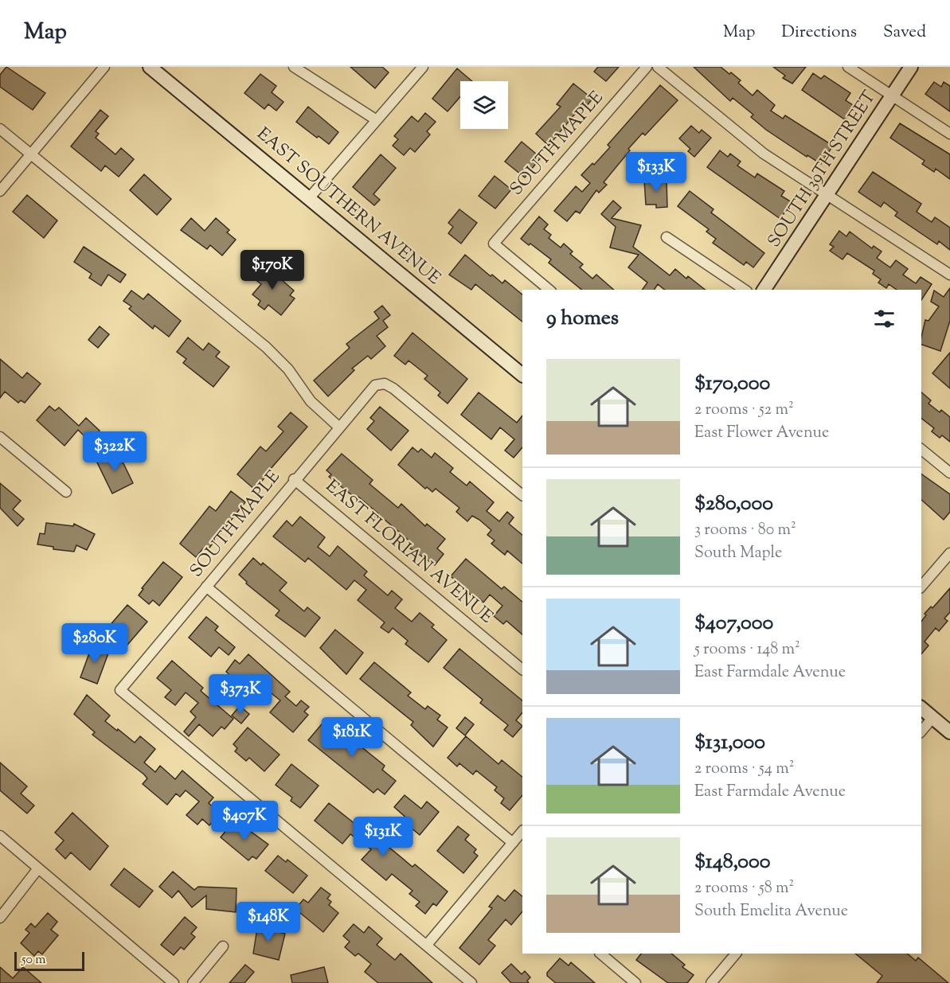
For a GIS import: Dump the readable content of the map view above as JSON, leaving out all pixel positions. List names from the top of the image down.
{
  "streets": {
    "main road": ["SOUTH 39TH STREET", "EAST SOUTHERN AVENUE"],
    "street": ["SOUTH MAPLE", "EAST FLORIAN AVENUE"]
  },
  "crossings": [
    ["SOUTH MAPLE", "EAST FLORIAN AVENUE"]
  ],
  "scale_bar": "50 m",
  "page": {
    "header": "Map",
    "nav": ["Map", "Directions", "Saved"],
    "price": [
      "$133K",
      "$170K",
      "$322K",
      "$280K",
      "$373K",
      "$181K",
      "$407K",
      "$131K",
      "$148K"
    ],
    "heading": "9 homes",
    "list": [
      {
        "name": "$170,000",
        "note": "2 rooms · 52 m² · East Flower Avenue"
      },
      {
        "name": "$280,000",
        "note": "3 rooms · 80 m² · South Maple"
      },
      {
        "name": "$407,000",
        "note": "5 rooms · 148 m² · East Farmdale Avenue"
      },
      {
        "name": "$131,000",
        "note": "2 rooms · 54 m² · East Farmdale Avenue"
      },
      {
        "name": "$148,000",
        "note": "2 rooms · 58 m² · South Emelita Avenue"
      }
    ],
    "scale": "50 m"
  }
}
